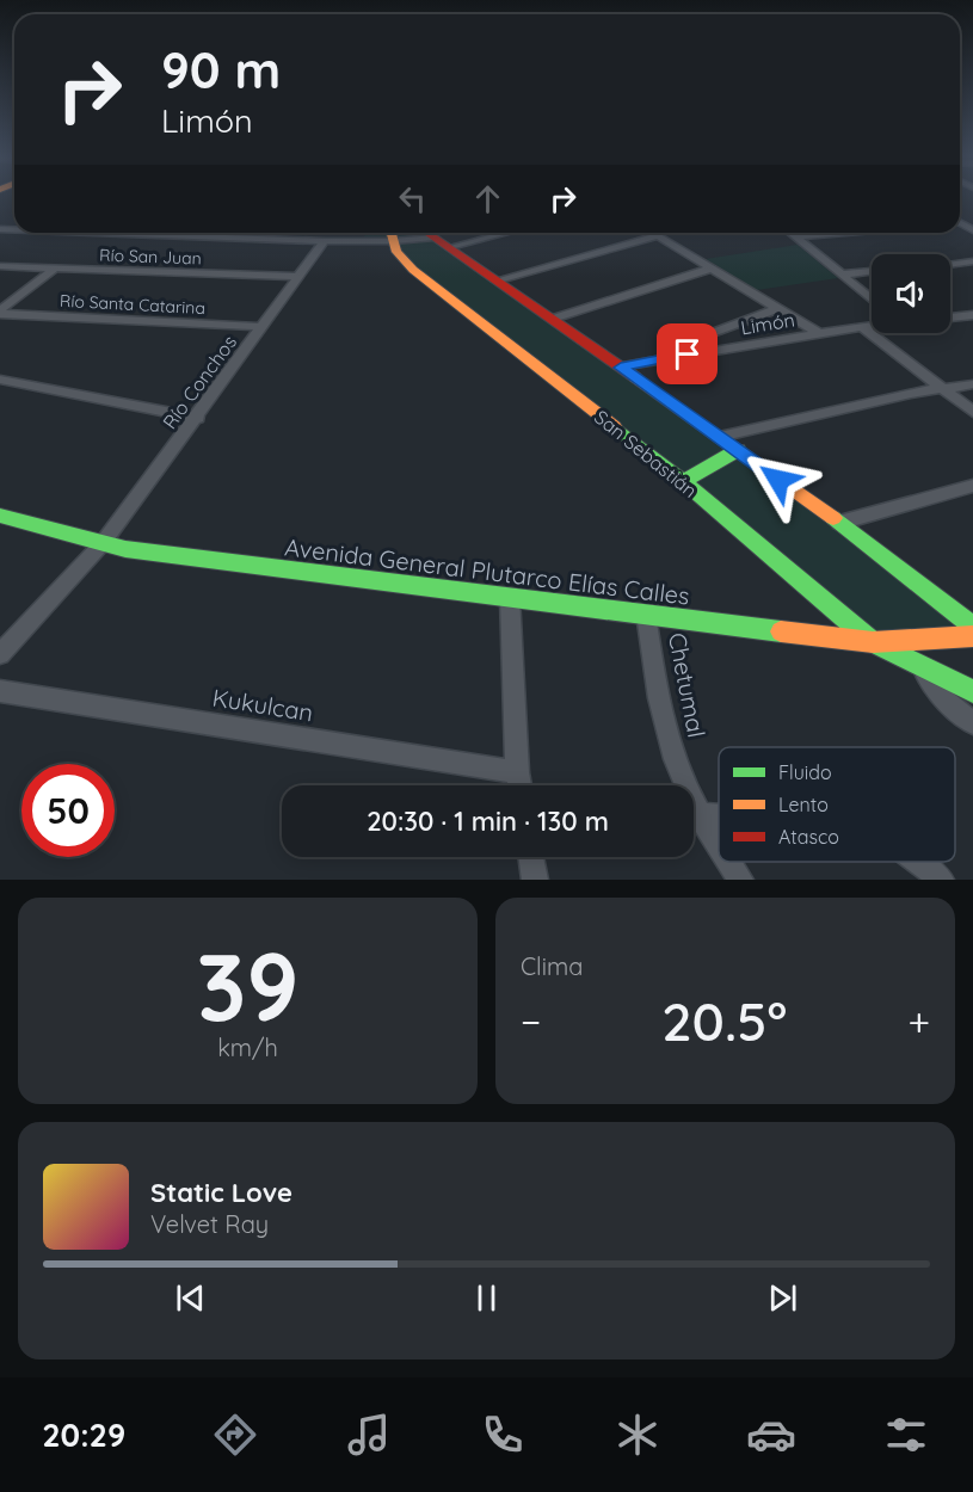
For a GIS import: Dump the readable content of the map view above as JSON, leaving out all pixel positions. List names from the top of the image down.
{
  "streets": {
    "main road": ["San Sebastián", "Avenida General Plutarco Elías Calles"],
    "street": [
      "Río San Juan",
      "Río Santa Catarina",
      "Limón",
      "Río Conchos",
      "Chetumal",
      "Kukulcan"
    ]
  },
  "crossings": [
    ["Río San Juan", "Río Conchos"],
    ["Río Santa Catarina", "Río Conchos"],
    ["Río Conchos", "Avenida General Plutarco Elías Calles"],
    ["San Sebastián", "Avenida General Plutarco Elías Calles"],
    ["Avenida General Plutarco Elías Calles", "Chetumal"]
  ],
  "legend": ["Fluido", "Lento", "Atasco"],
  "page": {
    "turn": ["90 m", "Limón"],
    "limit": "50",
    "trip": "20:30 · 1 min · 130 m",
    "tile": [
      ["39", "km/h"],
      "Clima"
    ],
    "heat": ["−", "20.5°", "+"],
    "song": ["Static Love", "Velvet Ray"],
    "tabs": "20:29"
  }
}
